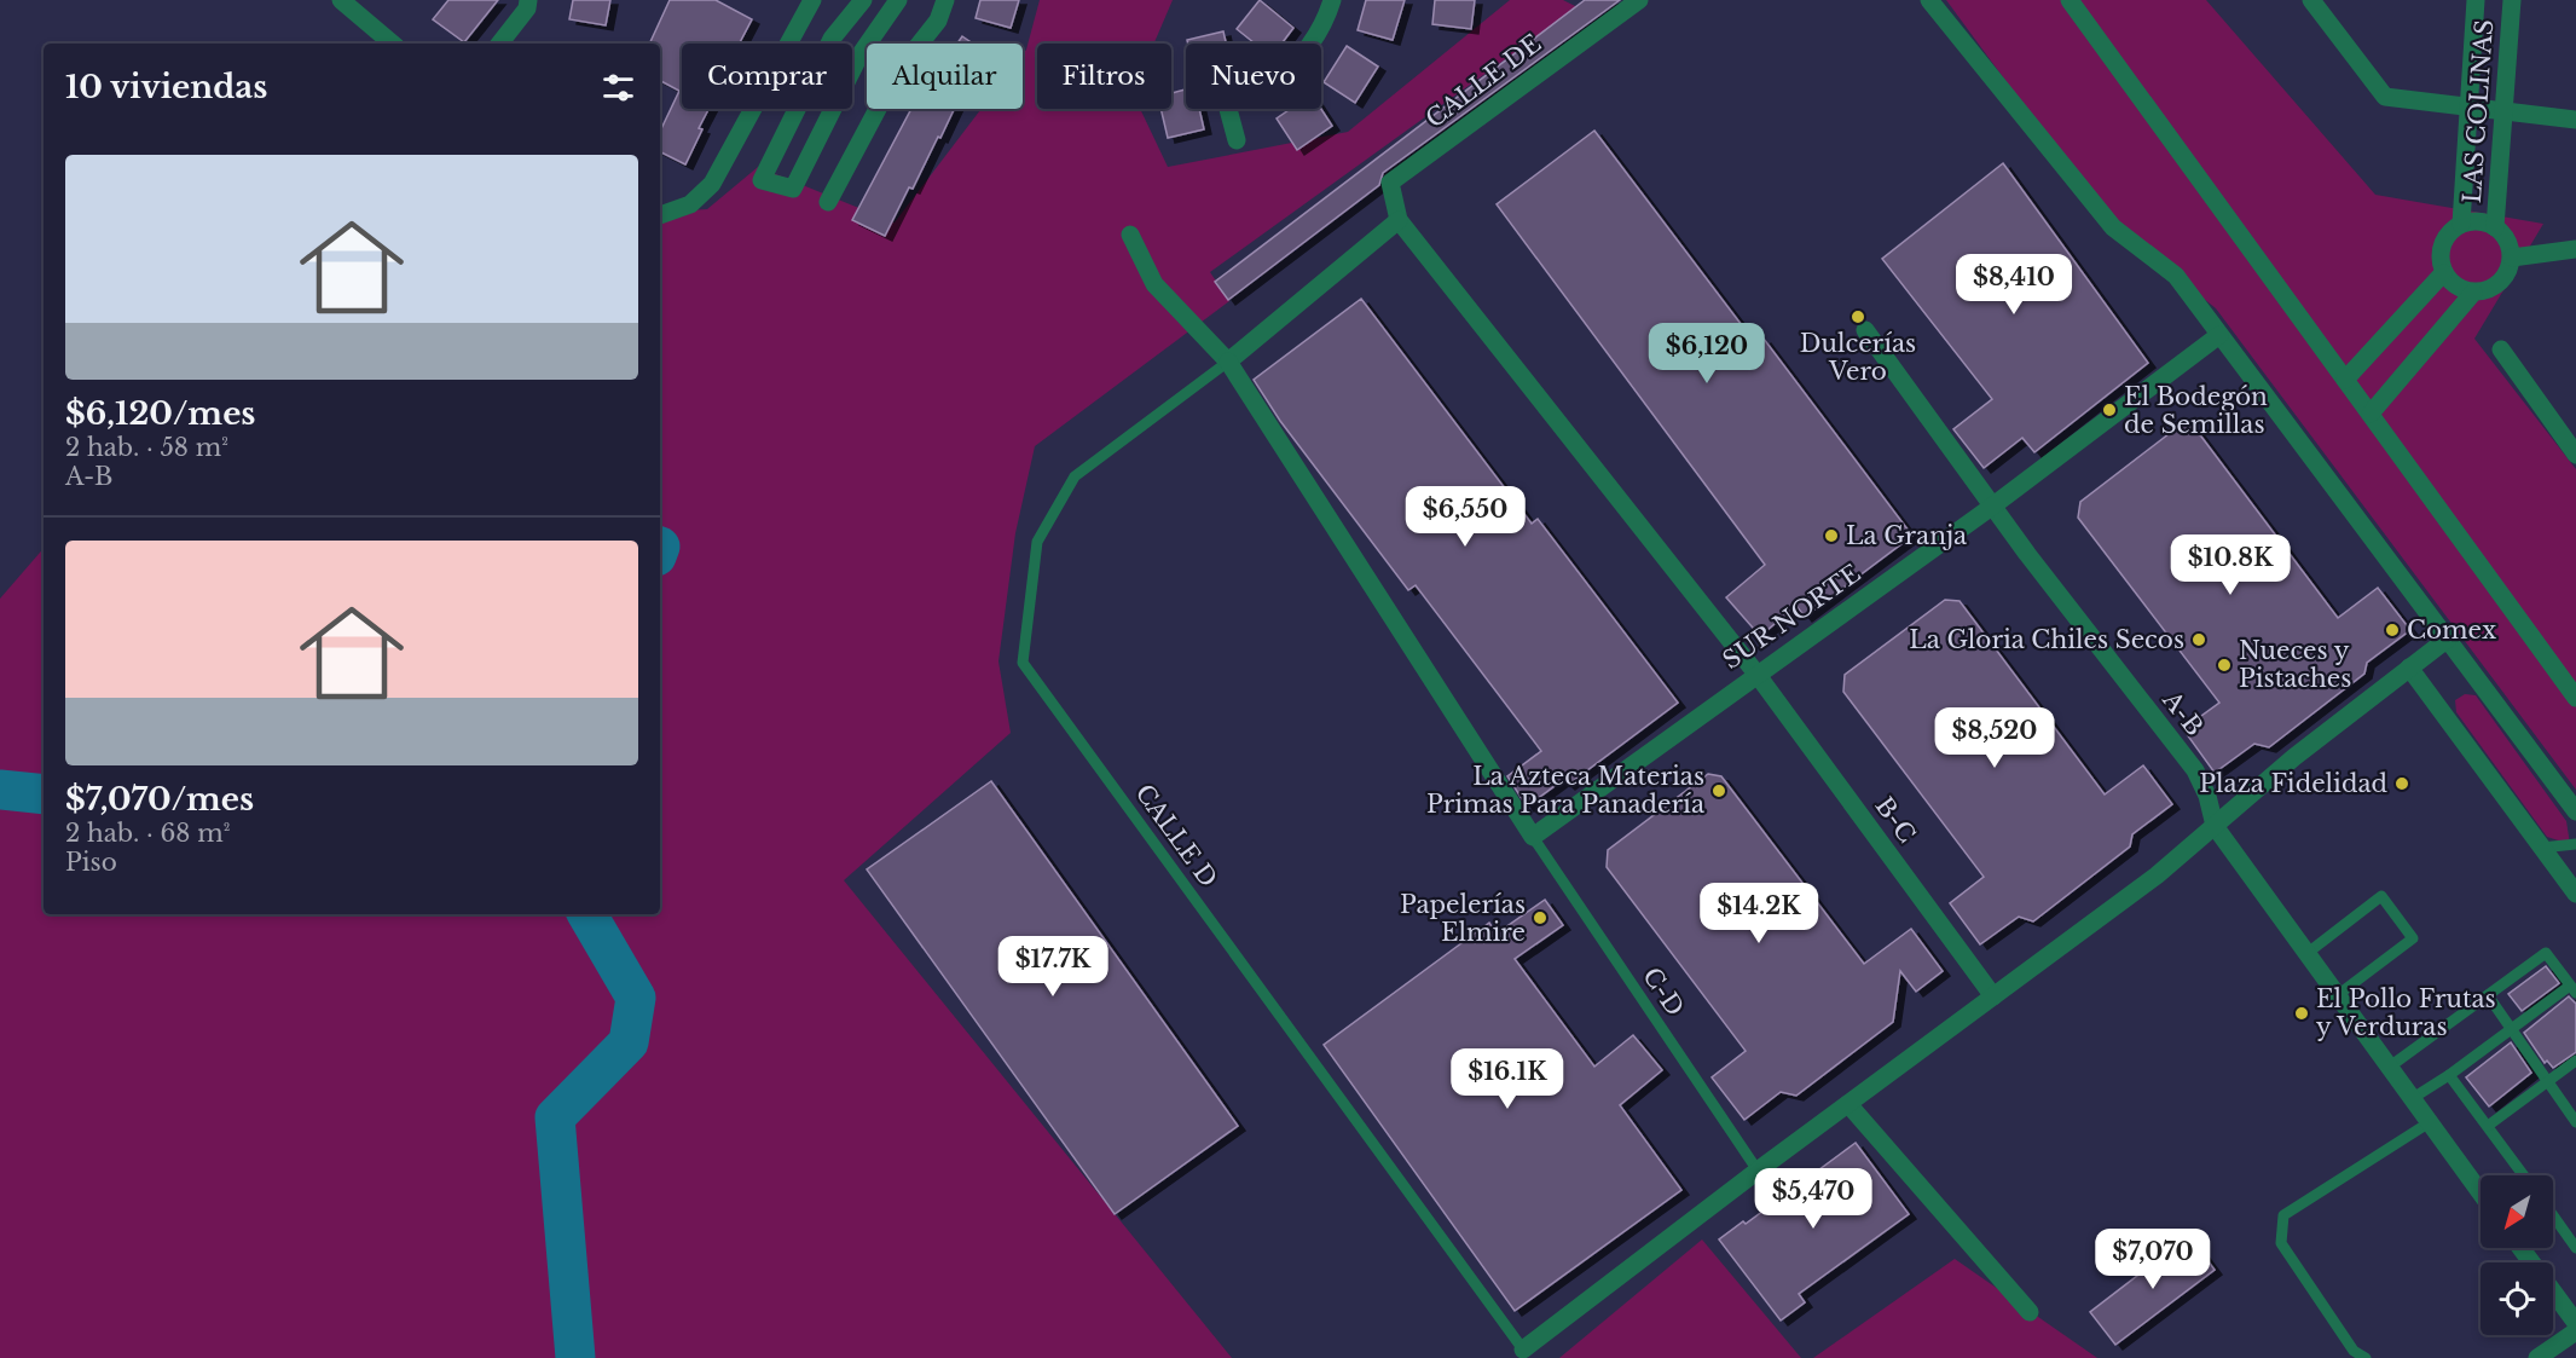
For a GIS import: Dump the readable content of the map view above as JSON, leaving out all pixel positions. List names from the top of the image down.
{
  "streets": {
    "street": [
      "CALLE DE",
      "LAS COLINAS",
      "SUR NORTE",
      "A-B",
      "B-C"
    ],
    "lane": ["CALLE D", "C-D"]
  },
  "crossings": [
    ["CALLE DE", "B-C"],
    ["SUR NORTE", "A-B"],
    ["SUR NORTE", "B-C"],
    ["SUR NORTE", "C-D"]
  ],
  "places": [
    "Dulcerías Vero",
    "El Bodegón de Semillas",
    "La Granja",
    "Comex",
    "La Gloria Chiles Secos",
    "Nueces y Pistaches",
    "Plaza Fidelidad",
    "La Azteca Materias Primas Para Panadería",
    "Papelerías Elmire",
    "El Pollo Frutas y Verduras"
  ],
  "north": "bottom left",
  "page": {
    "chip": [
      "Comprar",
      "Alquilar",
      "Filtros",
      "Nuevo"
    ],
    "heading": "10 viviendas",
    "list": [
      {
        "name": "$6,120/mes",
        "note": "2 hab. · 58 m² · A-B"
      },
      {
        "name": "$7,070/mes",
        "note": "2 hab. · 68 m² · Piso"
      }
    ],
    "price": [
      "$8,410",
      "$6,120",
      "$6,550",
      "$10.8K",
      "$8,520",
      "$14.2K",
      "$17.7K",
      "$16.1K",
      "$5,470",
      "$7,070"
    ]
  }
}
